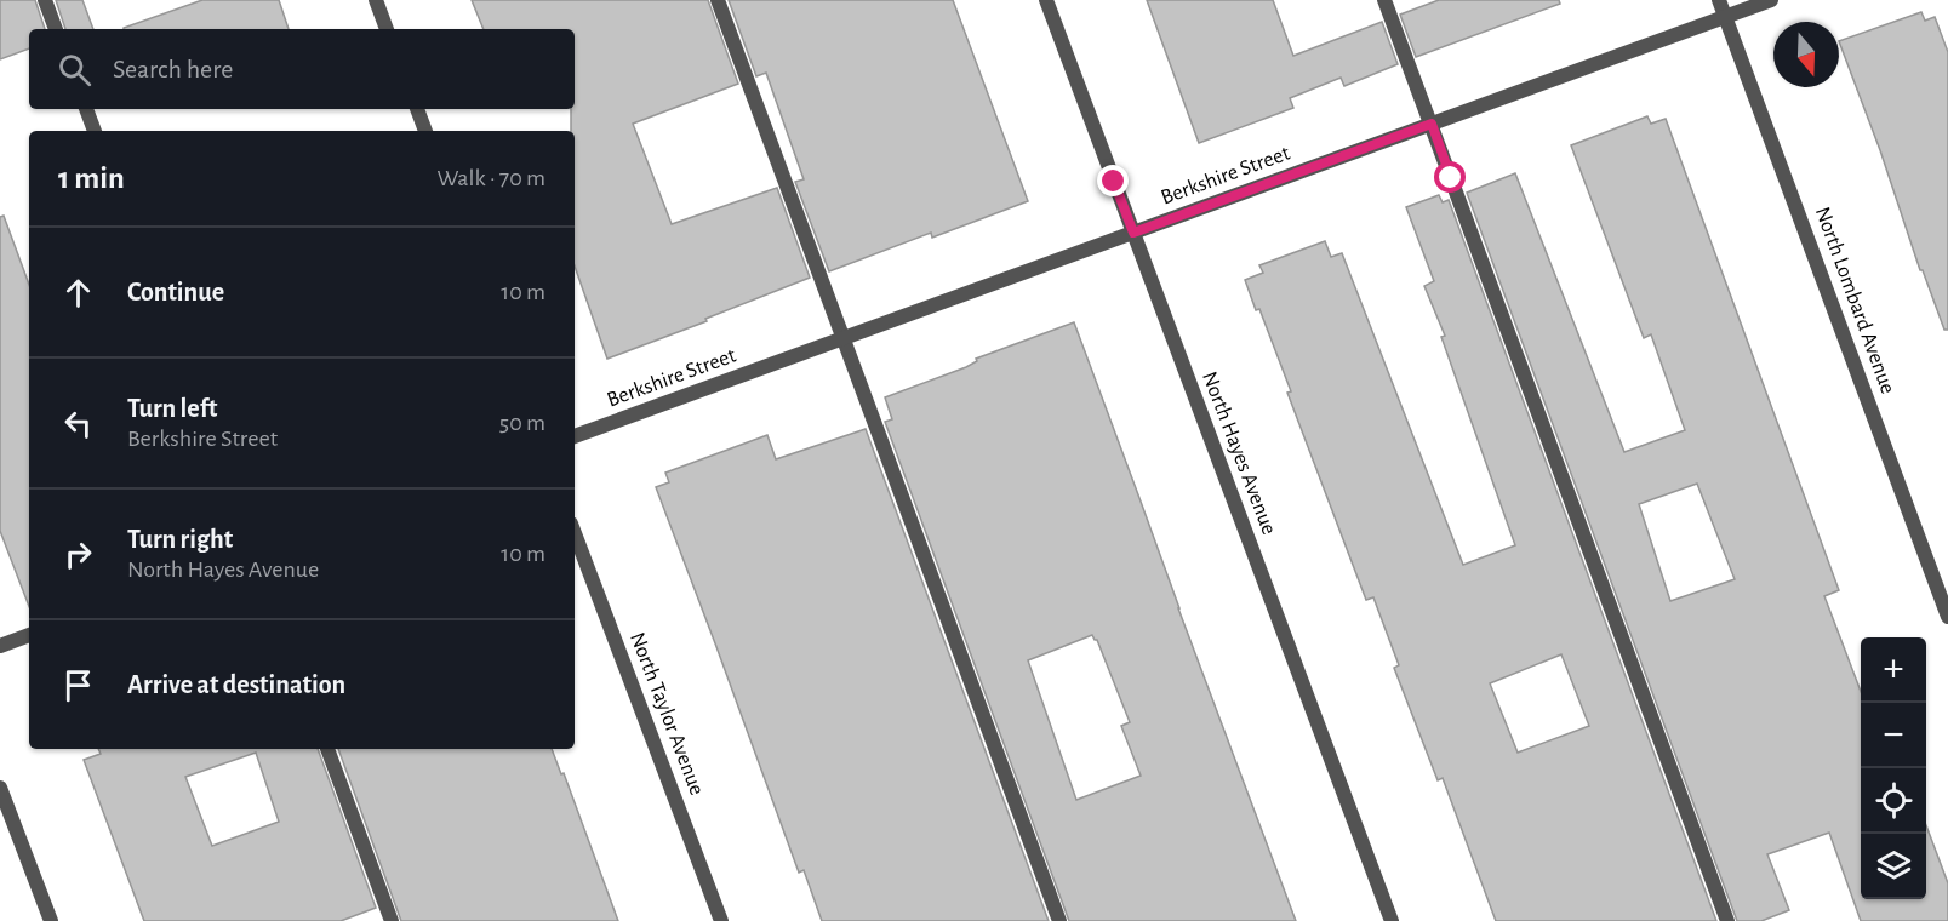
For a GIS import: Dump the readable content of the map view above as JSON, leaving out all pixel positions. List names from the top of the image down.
{
  "streets": {
    "street": [
      "Berkshire Street",
      "North Lombard Avenue",
      "North Hayes Avenue",
      "North Taylor Avenue"
    ]
  },
  "crossings": [
    ["Berkshire Street", "North Lombard Avenue"],
    ["Berkshire Street", "North Hayes Avenue"]
  ],
  "north": "bottom",
  "page": {
    "search": "Search here",
    "heading": ["1 min", "Walk · 70 m"],
    "list": [
      ["Continue", "10 m"],
      ["Turn left", "Berkshire Street", "50 m"],
      ["Turn right", "North Hayes Avenue", "10 m"],
      "Arrive at destination"
    ],
    "map_buttons": ["+", "−"]
  }
}
